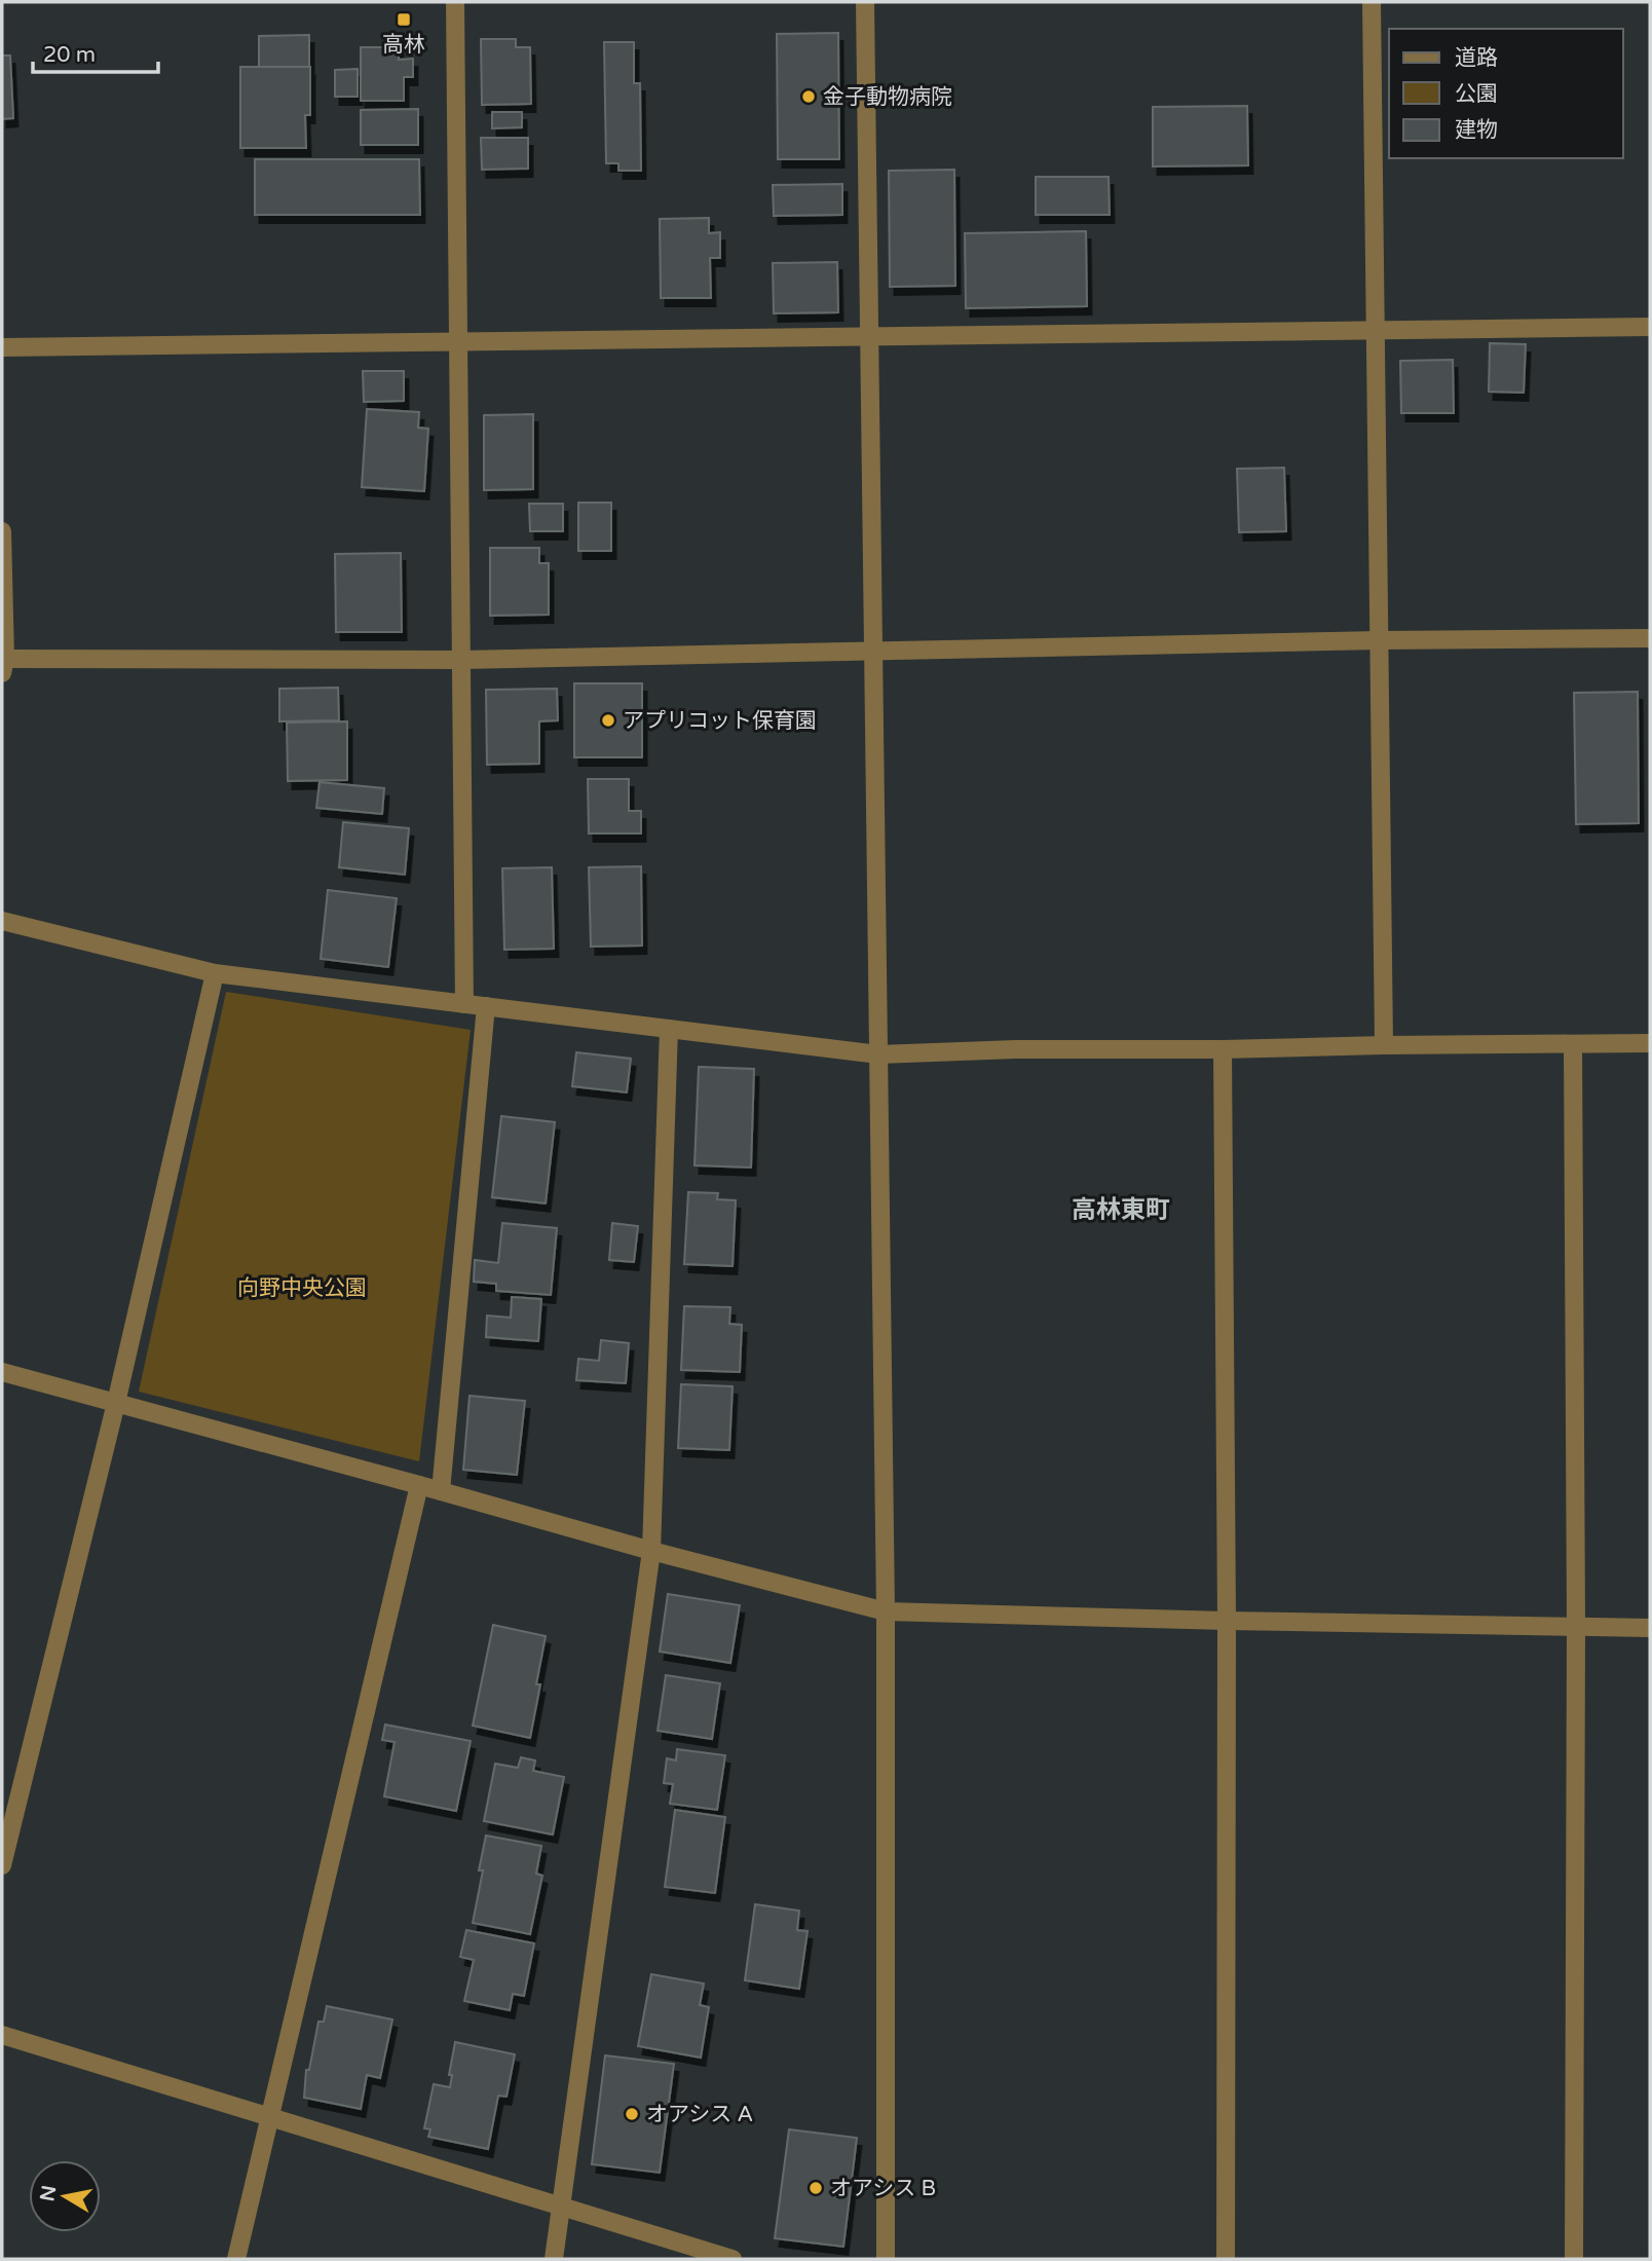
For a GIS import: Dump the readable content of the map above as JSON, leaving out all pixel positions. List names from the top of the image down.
{
  "districts": ["高林東町"],
  "parks": ["向野中央公園"],
  "places": {
    "transit": ["高林"],
    "other": [
      "金子動物病院",
      "アプリコット保育園",
      "オアシス A",
      "オアシス B"
    ]
  },
  "legend": ["道路", "公園", "建物"],
  "scale_bar": "20 m",
  "north": "left"
}
